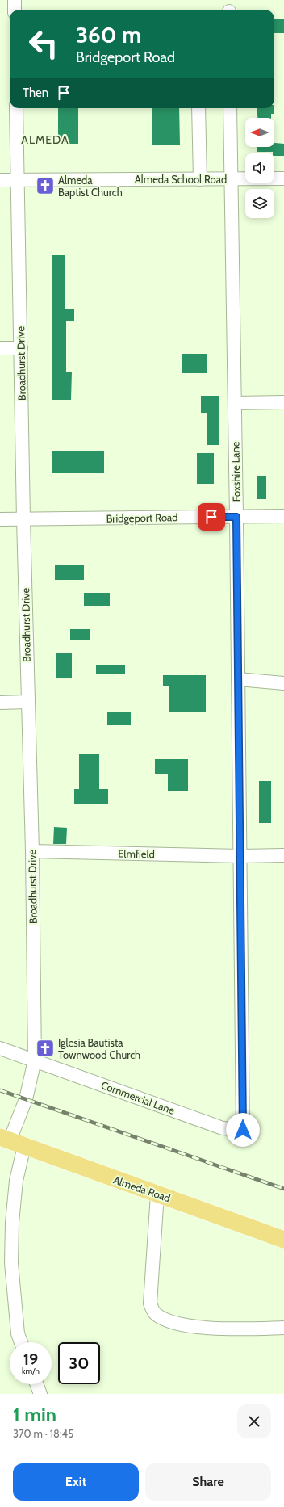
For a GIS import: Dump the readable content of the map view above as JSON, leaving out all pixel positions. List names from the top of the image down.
{
  "streets": {
    "main road": ["Almeda Road"],
    "street": [
      "Almeda School Road",
      "Broadhurst Drive",
      "Foxshire Lane",
      "Bridgeport Road",
      "Elmfield",
      "Commercial Lane"
    ]
  },
  "crossings": [
    ["Almeda School Road", "Broadhurst Drive"],
    ["Almeda School Road", "Foxshire Lane"],
    ["Broadhurst Drive", "Bridgeport Road"],
    ["Broadhurst Drive", "Elmfield"],
    ["Broadhurst Drive", "Commercial Lane"],
    ["Broadhurst Drive", "Almeda Road"],
    ["Foxshire Lane", "Bridgeport Road"],
    ["Foxshire Lane", "Elmfield"],
    ["Foxshire Lane", "Commercial Lane"]
  ],
  "districts": ["ALMEDA"],
  "places": {
    "church": ["Almeda Baptist Church", "Iglesia Bautista Townwood Church"]
  },
  "north": "left",
  "page": {
    "turn": ["360 m", "Bridgeport Road"],
    "then": "Then",
    "speed": "19 km/h",
    "limit": "30",
    "heading": ["1 min", "370 m · 18:45"],
    "buttons": ["Exit", "Share"]
  }
}
